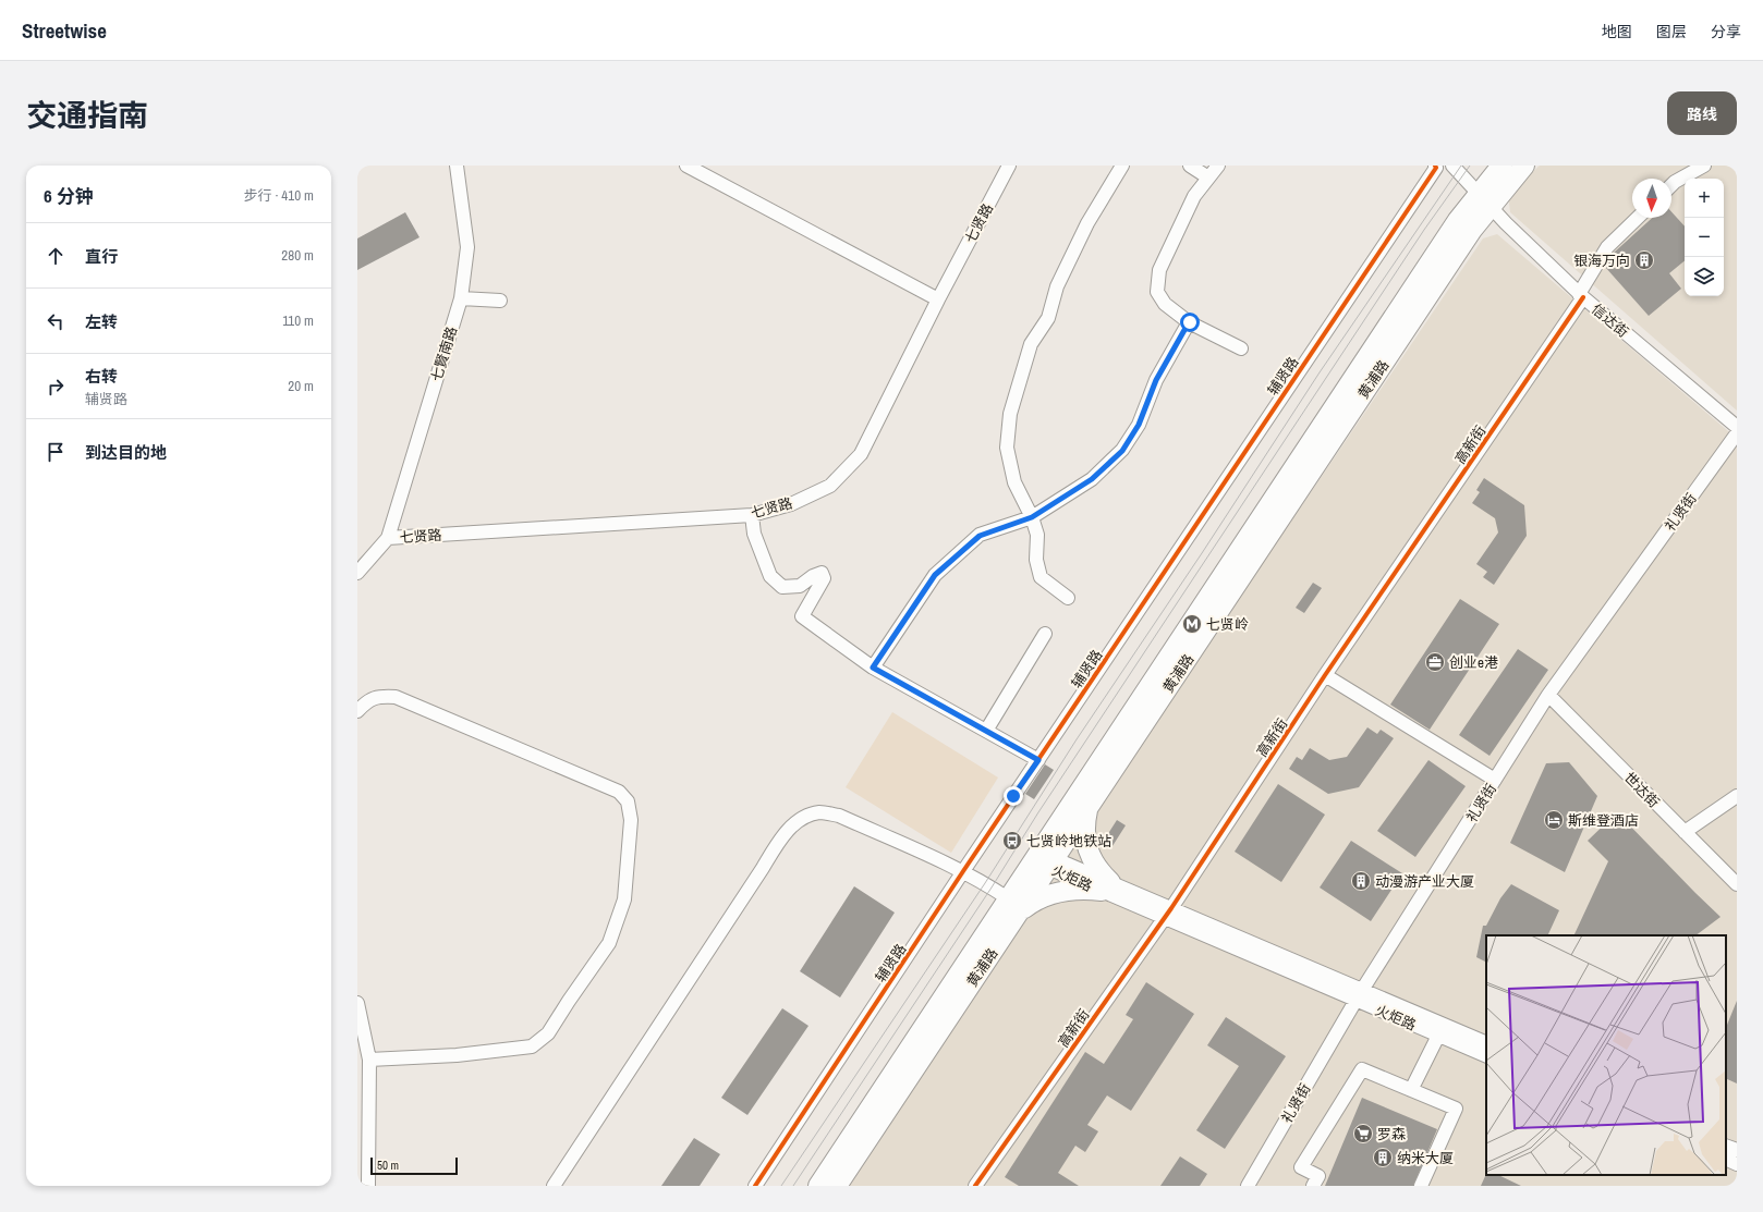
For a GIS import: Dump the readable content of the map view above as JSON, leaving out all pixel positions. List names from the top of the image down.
{
  "streets": {
    "highway": ["黄浦路"],
    "street": [
      "七贤路",
      "信达街",
      "七賢南路",
      "辅贤路",
      "高新街",
      "礼贤街",
      "世达街",
      "火炬路"
    ]
  },
  "crossings": [
    ["七贤路", "七賢南路"],
    ["信达街", "黄浦路"],
    ["信达街", "高新街"],
    ["黄浦路", "火炬路"],
    ["高新街", "火炬路"],
    ["礼贤街", "世达街"],
    ["礼贤街", "火炬路"]
  ],
  "places": {
    "building": ["银海万向", "动漫游产业大厦", "纳米大厦"],
    "metro station": ["七贤岭"],
    "office": ["创业e港"],
    "hotel": ["斯维登酒店"],
    "bus stop": ["七贤岭地铁站"],
    "supermarket": ["罗森"]
  },
  "scale_bar": "50 m",
  "north": "bottom",
  "page": {
    "header": "Streetwise",
    "nav": ["地图", "图层", "分享"],
    "title": "交通指南",
    "buttons": "路线",
    "heading": ["6 分钟", "步行 · 410 m"],
    "map_buttons": ["+", "−"],
    "list": [
      ["直行", "280 m"],
      ["左转", "110 m"],
      ["右转", "辅贤路", "20 m"],
      "到达目的地"
    ],
    "scale": "50 m"
  }
}
